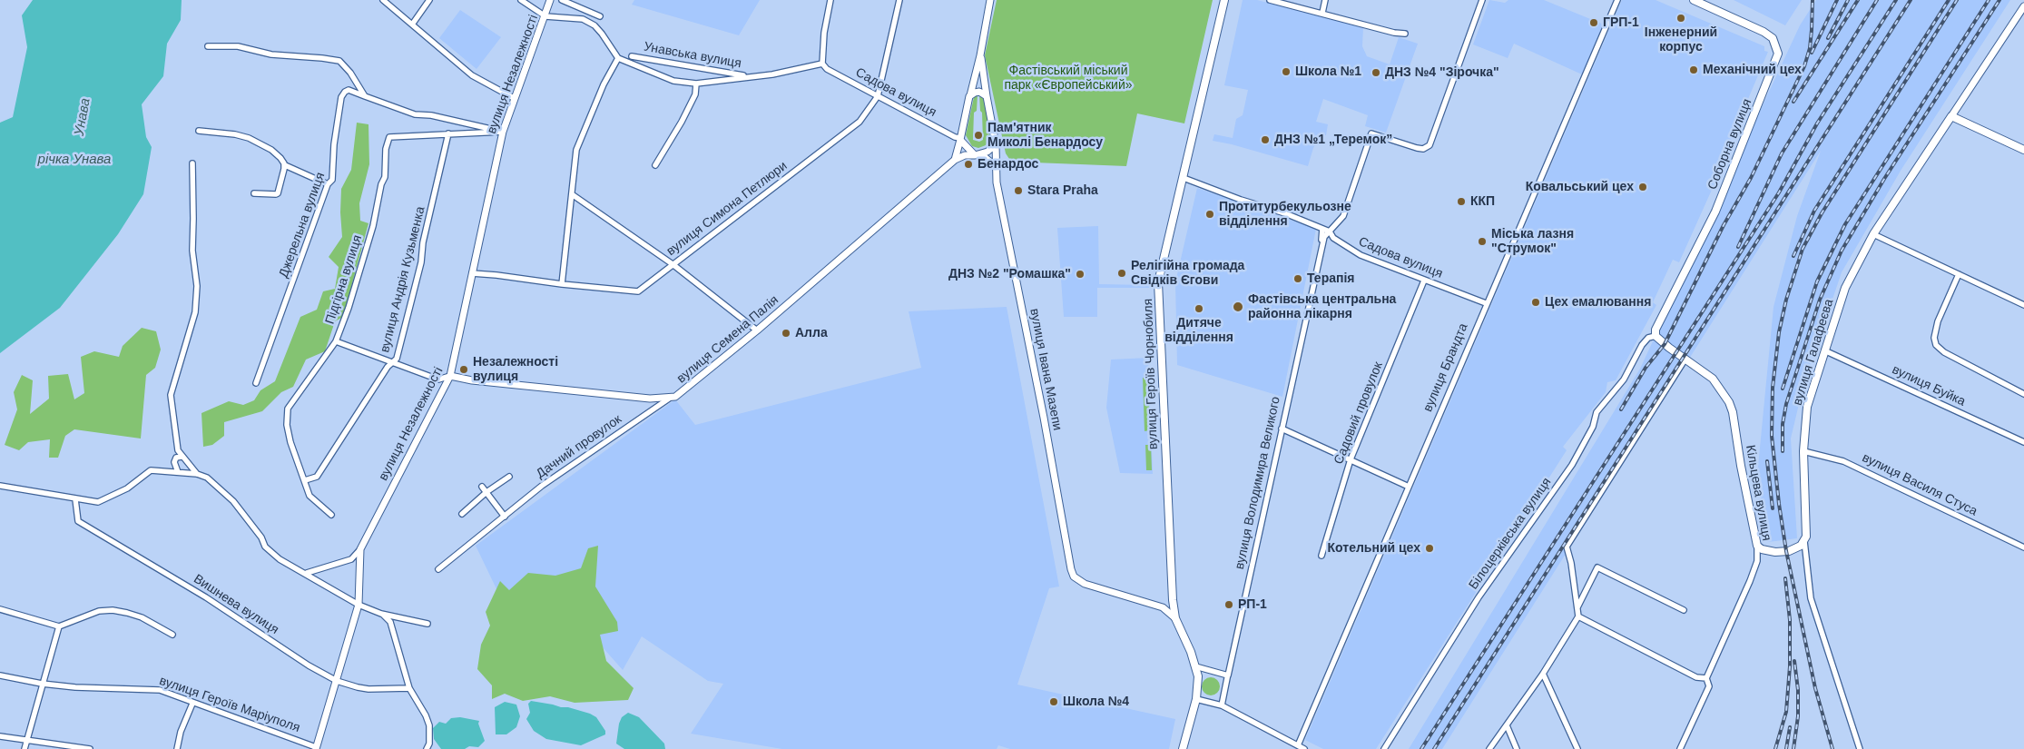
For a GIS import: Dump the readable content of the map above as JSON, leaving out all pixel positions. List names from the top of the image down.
{
  "streets": {
    "main road": [
      "Соборна вулиця",
      "вулиця Галафеєва",
      "вулиця Героїв Чорнобиля",
      "Кільцева вулиця"
    ],
    "street": [
      "Унавська вулиця",
      "вулиця Незалежності",
      "Садова вулиця",
      "вулиця Симона Петлюри",
      "Джерельна вулиця",
      "Підгірна вулиця",
      "вулиця Андрія Кузьменка",
      "вулиця Семена Палія",
      "вулиця Брандта",
      "вулиця Івана Мазепи",
      "вулиця Буйка",
      "Садовий провулок",
      "Дачний провулок",
      "вулиця Володимира Великого",
      "вулиця Василя Стуса",
      "Білоцерківська вулиця",
      "Вишнева вулиця",
      "вулиця Героїв Маріуполя"
    ]
  },
  "crossings": [
    ["Унавська вулиця", "Садова вулиця"],
    ["вулиця Незалежності", "вулиця Симона Петлюри"],
    ["вулиця Незалежності", "Підгірна вулиця"],
    ["вулиця Незалежності", "вулиця Семена Палія"],
    ["вулиця Незалежності", "Вишнева вулиця"],
    ["вулиця Незалежності", "вулиця Героїв Маріуполя"],
    ["Садова вулиця", "вулиця Симона Петлюри"],
    ["Садова вулиця", "вулиця Брандта"],
    ["Садова вулиця", "вулиця Героїв Чорнобиля"],
    ["Садова вулиця", "Садовий провулок"],
    ["Садова вулиця", "вулиця Володимира Великого"],
    ["Соборна вулиця", "Кільцева вулиця"],
    ["Соборна вулиця", "Білоцерківська вулиця"],
    ["Підгірна вулиця", "вулиця Андрія Кузьменка"],
    ["Підгірна вулиця", "вулиця Семена Палія"],
    ["вулиця Андрія Кузьменка", "вулиця Семена Палія"],
    ["вулиця Семена Палія", "Дачний провулок"],
    ["вулиця Галафеєва", "вулиця Буйка"],
    ["вулиця Галафеєва", "вулиця Василя Стуса"],
    ["вулиця Івана Мазепи", "вулиця Героїв Чорнобиля"],
    ["Кільцева вулиця", "Білоцерківська вулиця"]
  ],
  "water": ["Унава", "річка Унава"],
  "parks": ["Фастівський міський парк «Європейський»"],
  "places": [
    "Інженерний корпус",
    "ГРП-1",
    "Механічний цех",
    "Школа №1",
    "ДНЗ №4 \"Зірочка\"",
    "Пам'ятник Миколі Бенардосу",
    "ДНЗ №1 „Теремок”",
    "Бенардос",
    "Ковальський цех",
    "Stara Praha",
    "ККП",
    "Протитурбекульозне відділення",
    "Міська лазня \"Струмок\"",
    "Релігійна громада Свідків Єгови",
    "ДНЗ №2 \"Ромашка\"",
    "Терапія",
    "Цех емалювання",
    "Фастівська центральна районна лікарня",
    "Дитяче відділення",
    "Алла",
    "Незалежності вулиця",
    "Котельний цех",
    "РП-1",
    "Школа №4"
  ]
}
